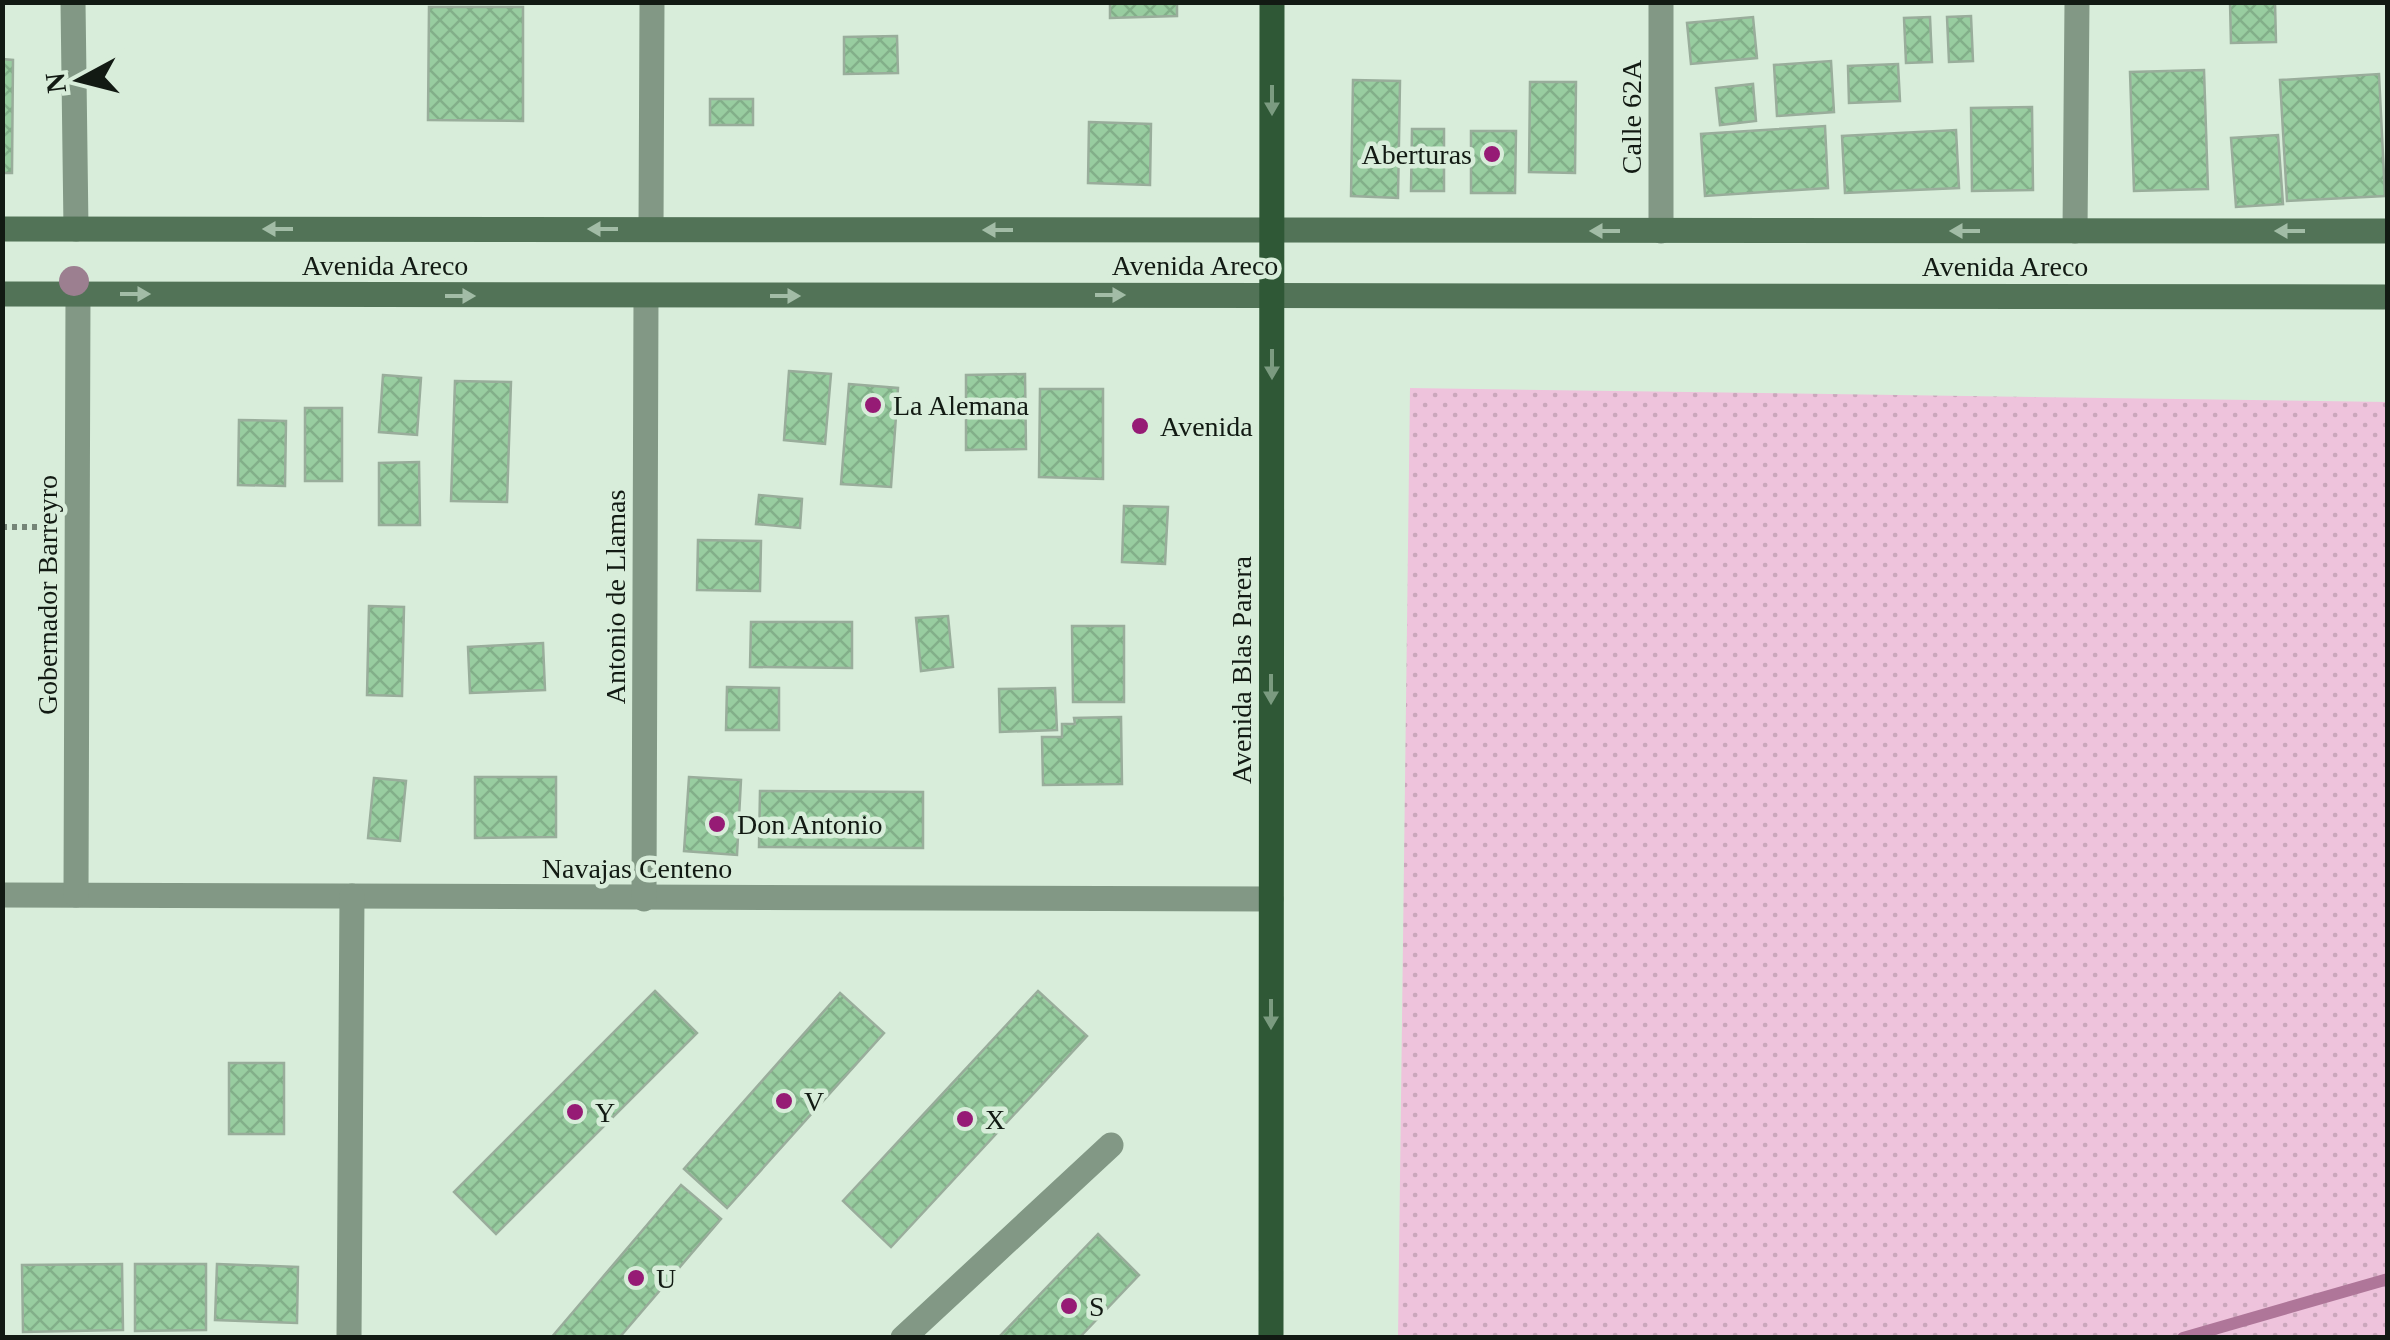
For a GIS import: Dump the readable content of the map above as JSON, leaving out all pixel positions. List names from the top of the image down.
{
  "streets": {
    "main road": ["Avenida Areco", "Avenida Blas Parera"],
    "street": [
      "Calle 62A",
      "Gobernador Barreyro",
      "Antonio de Llamas",
      "Navajas Centeno"
    ]
  },
  "crossings": [
    ["Calle 62A", "Avenida Areco"],
    ["Avenida Areco", "Gobernador Barreyro"],
    ["Avenida Areco", "Antonio de Llamas"],
    ["Avenida Areco", "Avenida Blas Parera"],
    ["Gobernador Barreyro", "Navajas Centeno"],
    ["Antonio de Llamas", "Navajas Centeno"],
    ["Avenida Blas Parera", "Navajas Centeno"]
  ],
  "one_way": ["Avenida Blas Parera"],
  "places": [
    "Aberturas",
    "La Alemana",
    "Avenida",
    "Don Antonio",
    "V",
    "Y",
    "X",
    "U",
    "S"
  ],
  "north": "left"
}
